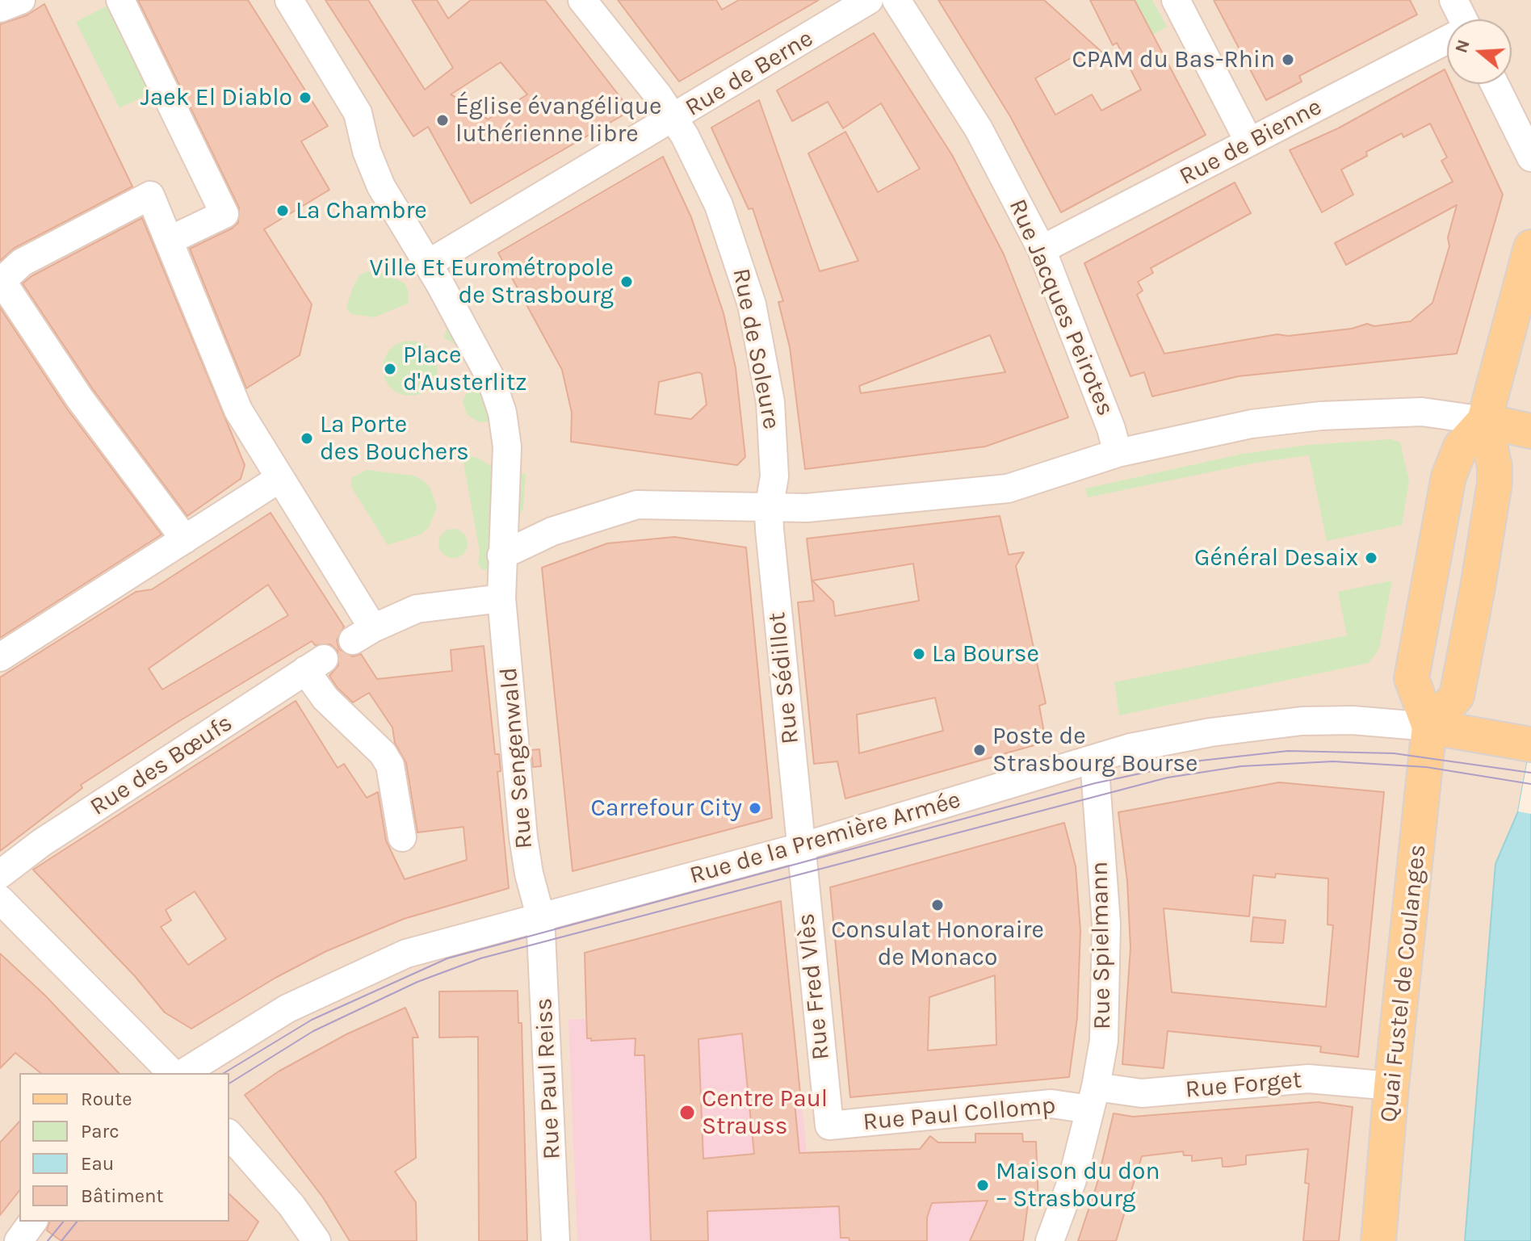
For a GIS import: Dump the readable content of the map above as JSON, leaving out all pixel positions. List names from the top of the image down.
{
  "streets": {
    "main road": ["Rue de la Première Armée", "Quai Fustel de Coulanges"],
    "street": [
      "Rue de Berne",
      "Rue de Bienne",
      "Rue Jacques Peirotes",
      "Rue de Soleure",
      "Rue Sédillot",
      "Rue Sengenwald",
      "Rue des Bœufs",
      "Rue Spielmann",
      "Rue Fred Vlès",
      "Rue Paul Reiss",
      "Rue Forget",
      "Rue Paul Collomp"
    ]
  },
  "crossings": [
    ["Rue de Berne", "Rue de Soleure"],
    ["Rue de Bienne", "Rue Jacques Peirotes"],
    ["Rue de Soleure", "Rue Sédillot"],
    ["Rue Sédillot", "Rue de la Première Armée"],
    ["Rue Sédillot", "Rue Fred Vlès"],
    ["Rue Sengenwald", "Rue de la Première Armée"],
    ["Rue Sengenwald", "Rue Paul Reiss"],
    ["Rue de la Première Armée", "Rue Spielmann"],
    ["Rue de la Première Armée", "Quai Fustel de Coulanges"],
    ["Rue de la Première Armée", "Rue Fred Vlès"],
    ["Rue de la Première Armée", "Rue Paul Reiss"],
    ["Rue Spielmann", "Rue Forget"],
    ["Rue Spielmann", "Rue Paul Collomp"],
    ["Quai Fustel de Coulanges", "Rue Forget"],
    ["Rue Fred Vlès", "Rue Paul Collomp"],
    ["Rue Forget", "Rue Paul Collomp"]
  ],
  "places": [
    "CPAM du Bas-Rhin",
    "Jaek El Diablo",
    "Église évangélique luthérienne libre",
    "La Chambre",
    "Ville Et Eurométropole de Strasbourg",
    "Place d'Austerlitz",
    "La Porte des Bouchers",
    "Général Desaix",
    "La Bourse",
    "Poste de Strasbourg Bourse",
    "Carrefour City",
    "Consulat Honoraire de Monaco",
    "Centre Paul Strauss",
    "Maison du don – Strasbourg"
  ],
  "legend": [
    "Route",
    "Parc",
    "Eau",
    "Bâtiment"
  ],
  "north": "left"
}
